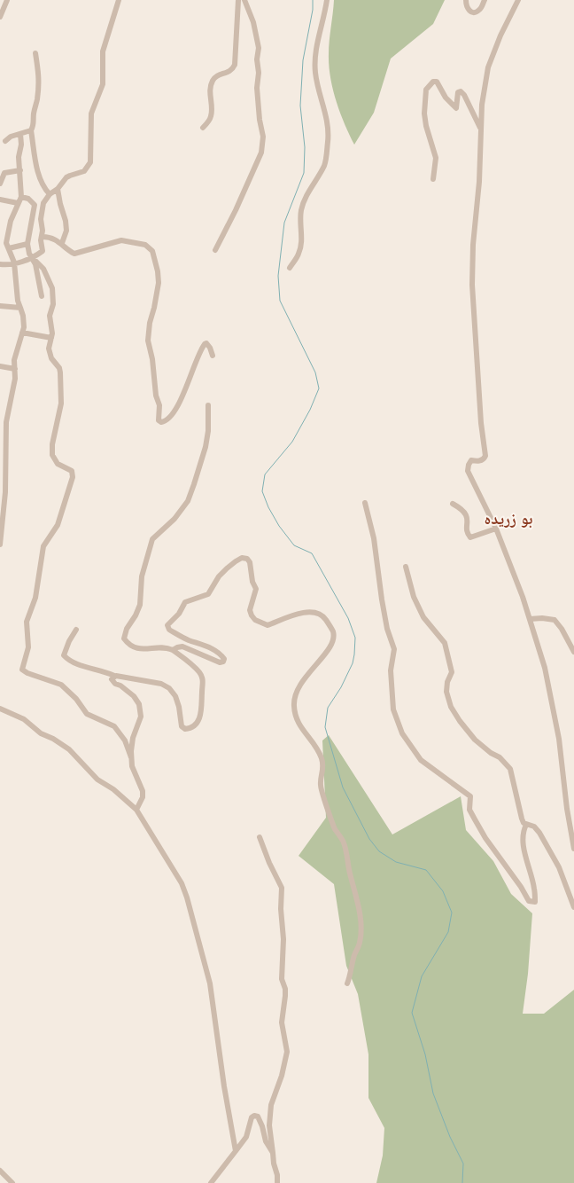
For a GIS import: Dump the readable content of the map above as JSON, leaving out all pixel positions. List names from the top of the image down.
{
  "districts": ["بو زريده"]
}
